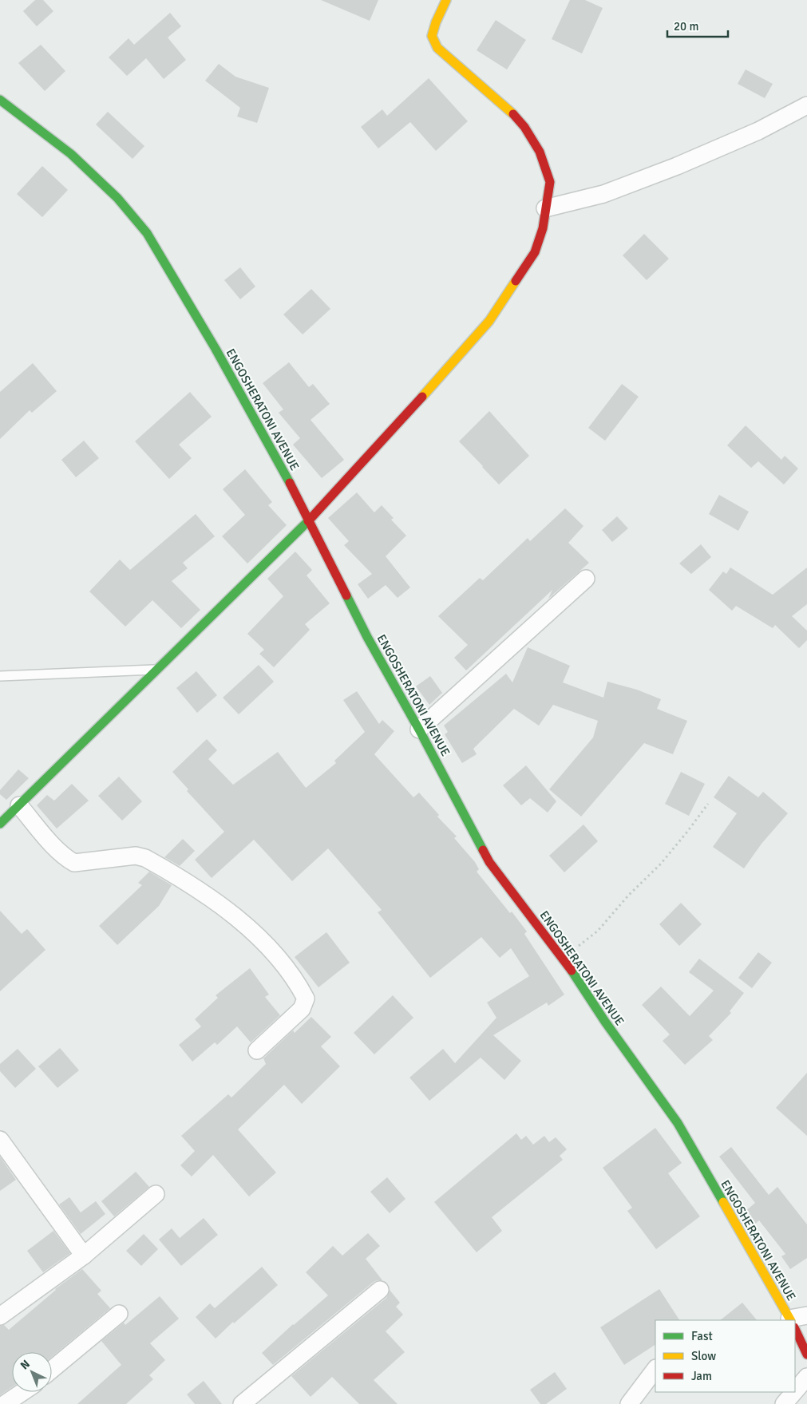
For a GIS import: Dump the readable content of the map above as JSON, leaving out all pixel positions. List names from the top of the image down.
{
  "streets": {
    "street": ["ENGOSHERATONI AVENUE"]
  },
  "legend": ["Fast", "Slow", "Jam"],
  "scale_bar": "20 m",
  "north": "top left"
}
